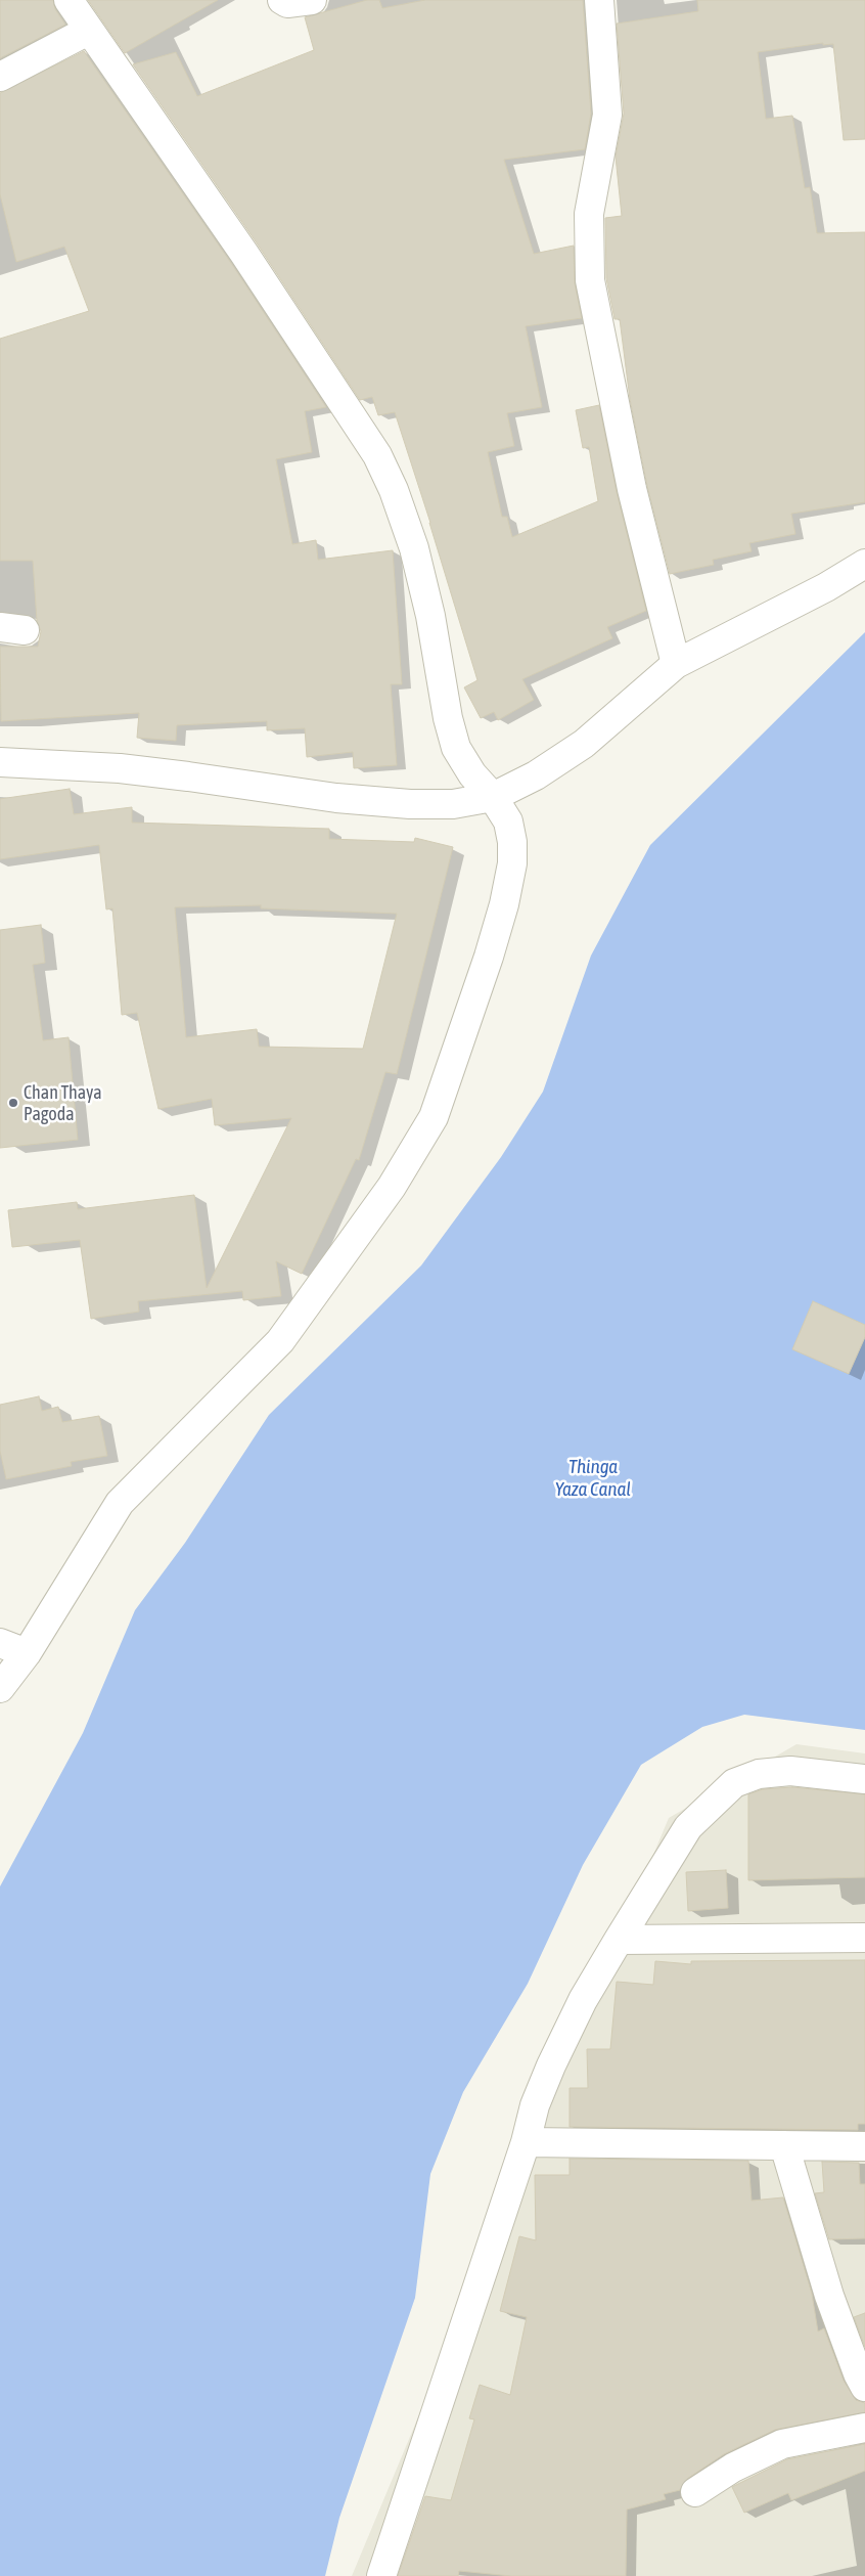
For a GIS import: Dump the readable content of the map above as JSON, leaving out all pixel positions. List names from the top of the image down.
{
  "water": ["Thinga Yaza Canal"],
  "places": ["Chan Thaya Pagoda"]
}
